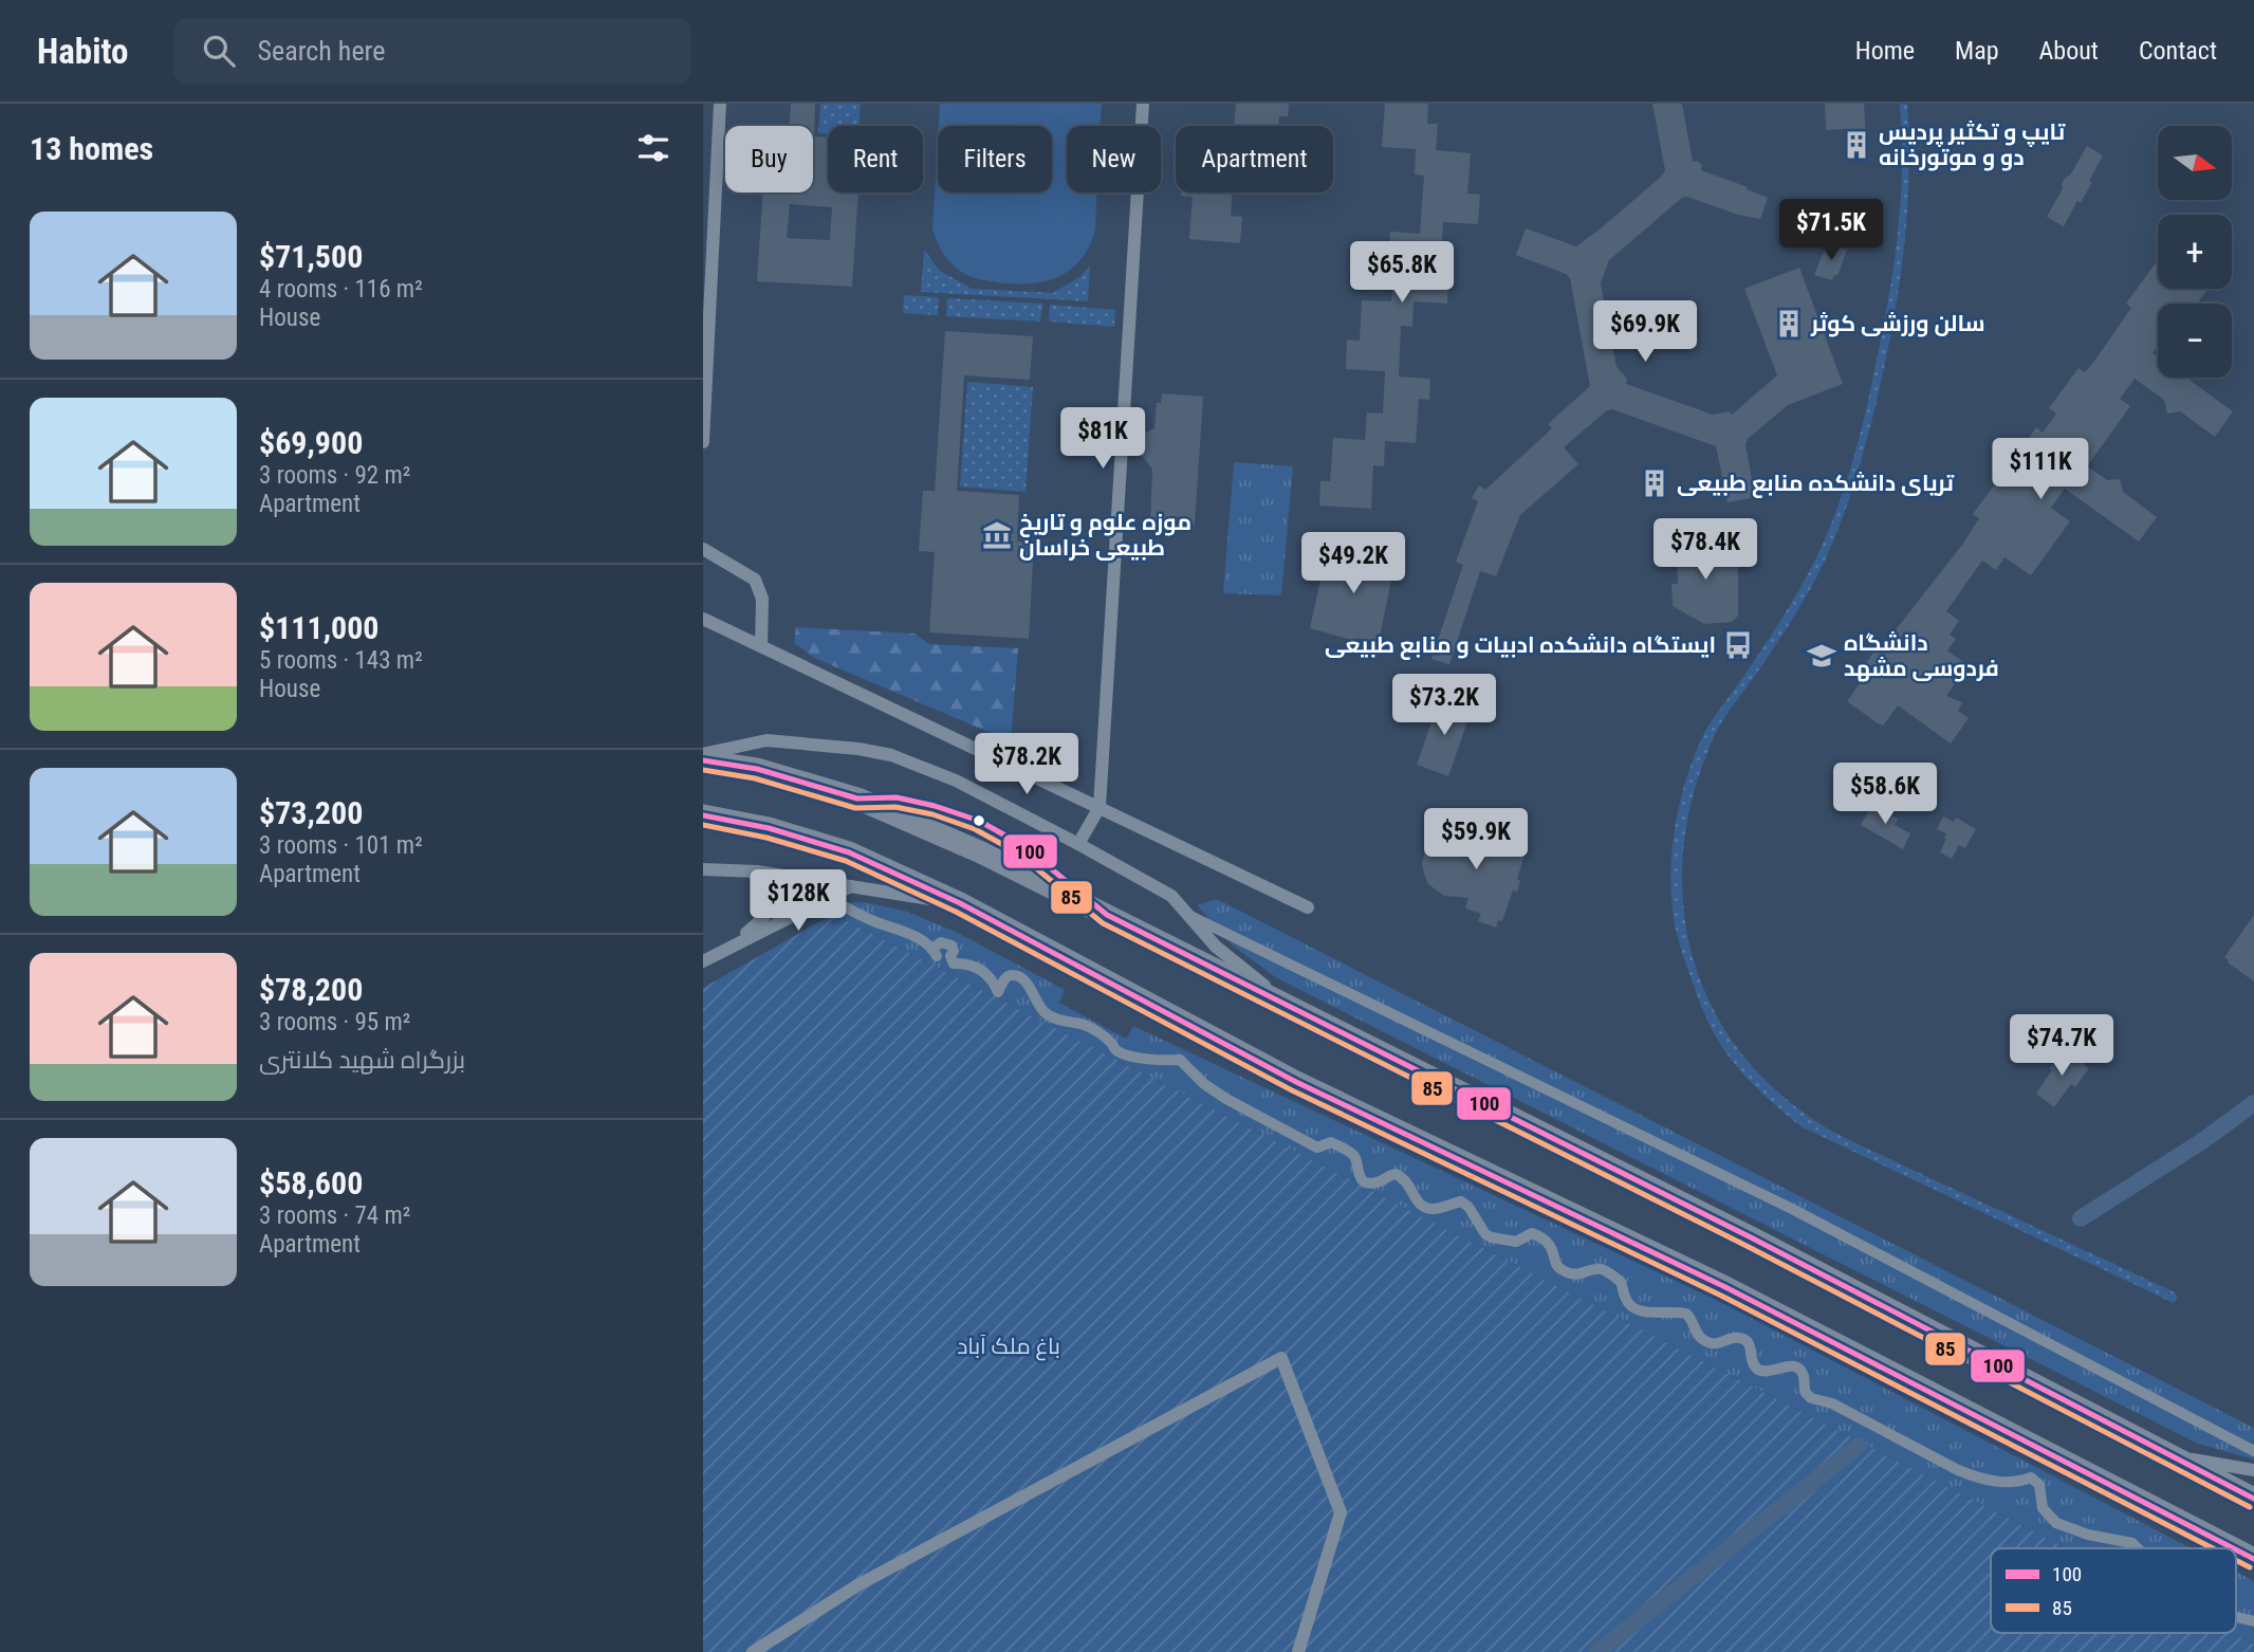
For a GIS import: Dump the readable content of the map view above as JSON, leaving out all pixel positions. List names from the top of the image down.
{
  "parks": ["باغ ملک آباد"],
  "places": {
    "building": ["تایپ و تکثیر پردیس دو و موتورخانه", "سالن ورزشی کوثر", "تریای دانشکده منابع طبیعی"],
    "museum": ["موزه علوم و تاریخ طبیعی خراسان"],
    "bus stop": ["ایستگاه دانشکده ادبیات و منابع طبیعی"],
    "school or university": ["دانشگاه فردوسی مشهد"]
  },
  "lines": ["transit line 100", "transit line 85"],
  "legend": ["100", "85"],
  "north": "right",
  "page": {
    "header": "Habito",
    "search": "Search here",
    "nav": [
      "Home",
      "Map",
      "About",
      "Contact"
    ],
    "heading": "13 homes",
    "map_buttons": ["+", "−"],
    "chip": [
      "Buy",
      "Rent",
      "Filters",
      "New",
      "Apartment"
    ],
    "list": [
      {
        "name": "$71,500",
        "note": "4 rooms · 116 m² · House"
      },
      {
        "name": "$69,900",
        "note": "3 rooms · 92 m² · Apartment"
      },
      {
        "name": "$111,000",
        "note": "5 rooms · 143 m² · House"
      },
      {
        "name": "$73,200",
        "note": "3 rooms · 101 m² · Apartment"
      },
      {
        "name": "$78,200",
        "note": "3 rooms · 95 m² · بزرگراه شهید کلانتری"
      },
      {
        "name": "$58,600",
        "note": "3 rooms · 74 m² · Apartment"
      }
    ],
    "price": [
      "$71.5K",
      "$65.8K",
      "$69.9K",
      "$81K",
      "$111K",
      "$78.4K",
      "$49.2K",
      "$73.2K",
      "$78.2K",
      "$58.6K",
      "$59.9K",
      "$128K",
      "$74.7K"
    ]
  }
}
